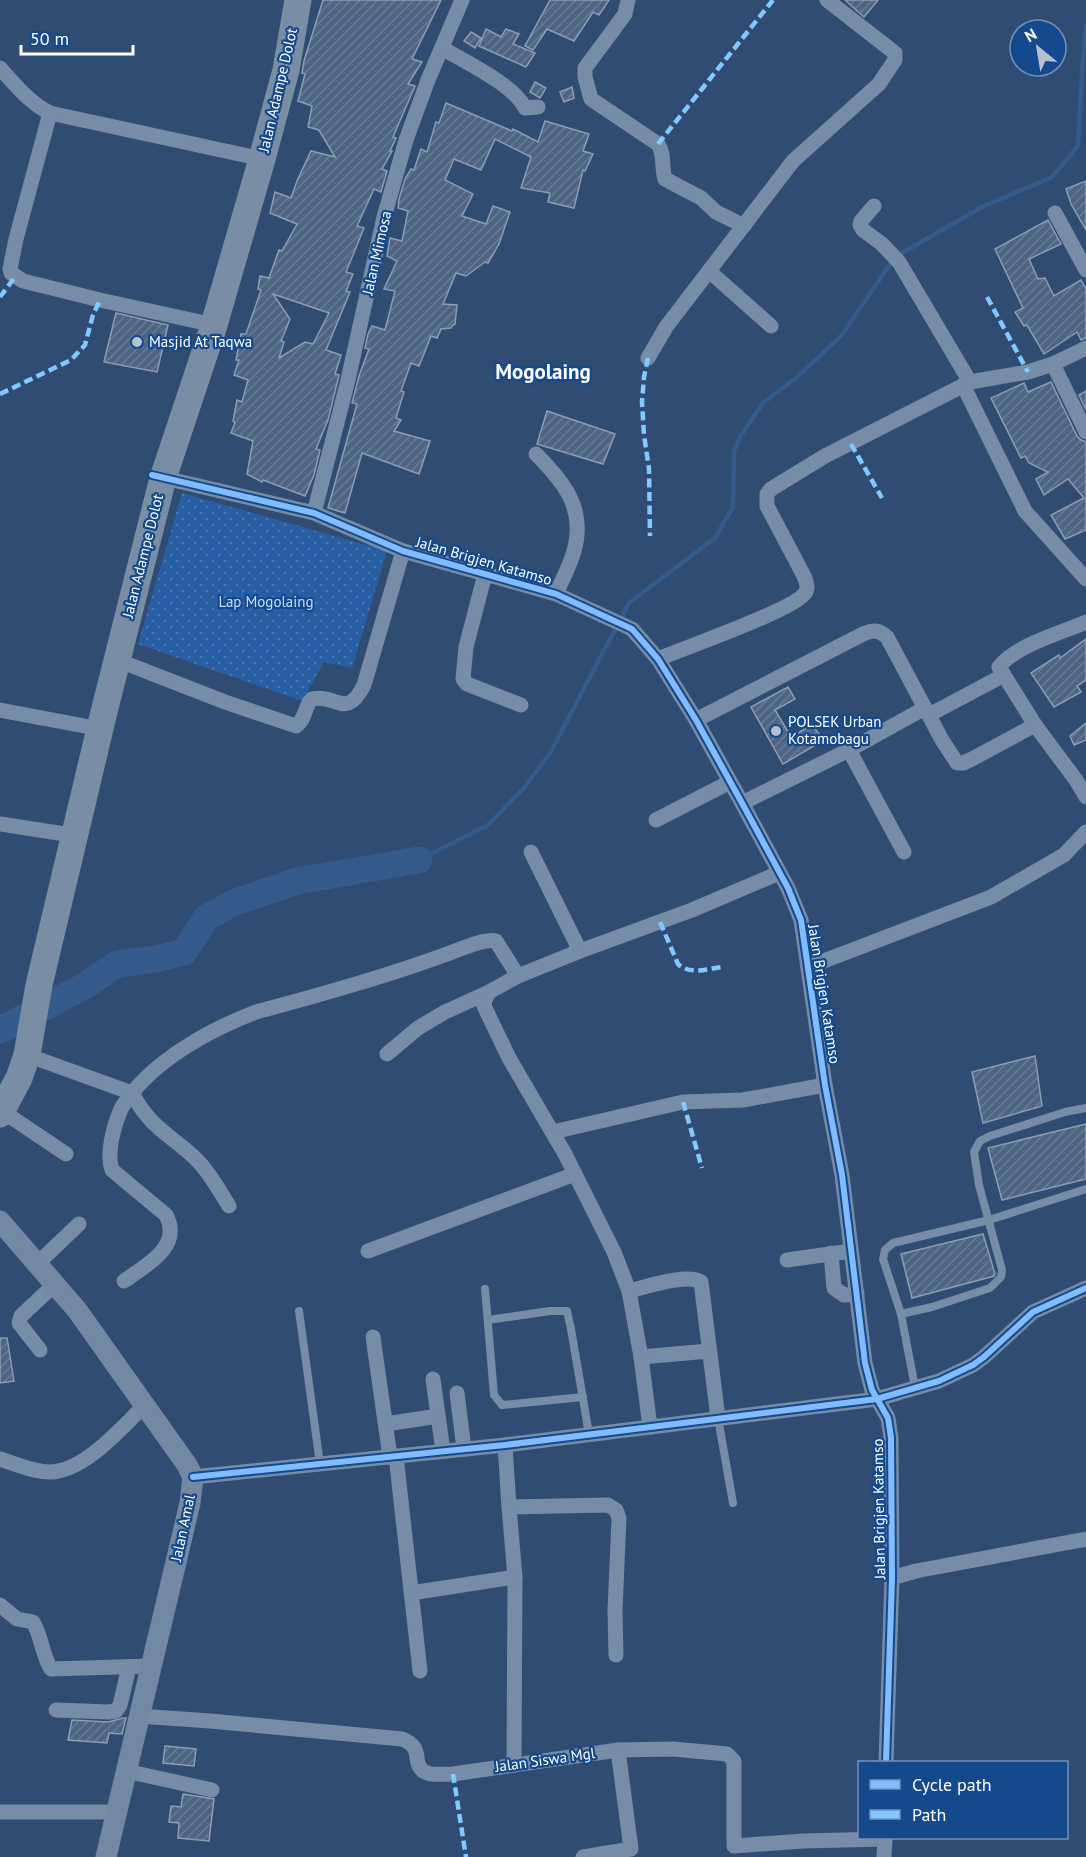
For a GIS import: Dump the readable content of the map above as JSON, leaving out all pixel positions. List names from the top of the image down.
{
  "streets": {
    "highway": ["Jalan Adampe Dolot"],
    "street": [
      "Jalan Mimosa",
      "Jalan Brigjen Katamso",
      "Jalan Amal",
      "Jalan Siswa Mgl"
    ]
  },
  "crossings": [
    ["Jalan Adampe Dolot", "Jalan Brigjen Katamso"],
    ["Jalan Mimosa", "Jalan Brigjen Katamso"],
    ["Jalan Amal", "Jalan Siswa Mgl"]
  ],
  "districts": ["Mogolaing"],
  "parks": ["Lap Mogolaing"],
  "places": ["Masjid At Taqwa", "POLSEK Urban Kotamobagu"],
  "legend": ["Cycle path", "Path"],
  "scale_bar": "50 m",
  "north": "top left"
}
